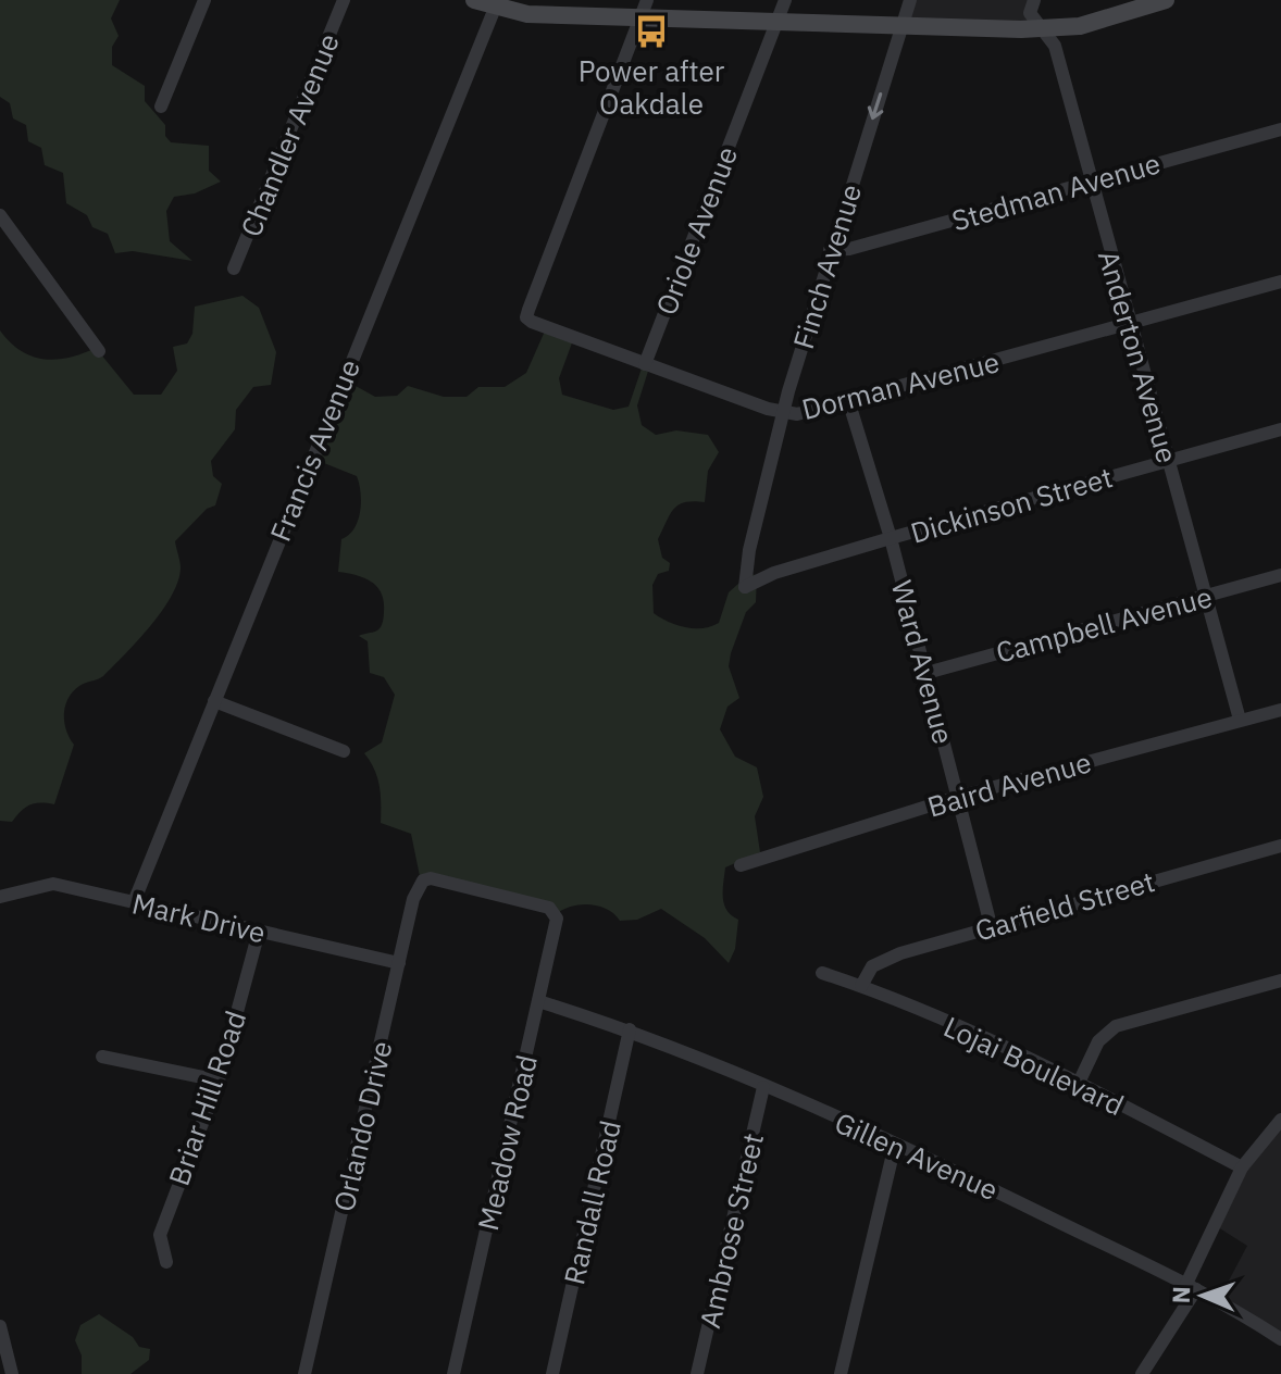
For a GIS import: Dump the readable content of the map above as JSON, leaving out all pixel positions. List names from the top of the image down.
{
  "streets": {
    "street": [
      "Chandler Avenue",
      "Stedman Avenue",
      "Oriole Avenue",
      "Finch Avenue",
      "Anderton Avenue",
      "Dorman Avenue",
      "Francis Avenue",
      "Dickinson Street",
      "Campbell Avenue",
      "Ward Avenue",
      "Baird Avenue",
      "Garfield Street",
      "Mark Drive",
      "Lojai Boulevard",
      "Briar Hill Road",
      "Orlando Drive",
      "Meadow Road",
      "Gillen Avenue",
      "Randall Road",
      "Ambrose Street"
    ]
  },
  "crossings": [
    ["Stedman Avenue", "Finch Avenue"],
    ["Stedman Avenue", "Anderton Avenue"],
    ["Oriole Avenue", "Dorman Avenue"],
    ["Finch Avenue", "Dorman Avenue"],
    ["Finch Avenue", "Dickinson Street"],
    ["Anderton Avenue", "Dorman Avenue"],
    ["Anderton Avenue", "Dickinson Street"],
    ["Anderton Avenue", "Campbell Avenue"],
    ["Anderton Avenue", "Baird Avenue"],
    ["Dorman Avenue", "Ward Avenue"],
    ["Francis Avenue", "Mark Drive"],
    ["Dickinson Street", "Ward Avenue"],
    ["Campbell Avenue", "Ward Avenue"],
    ["Ward Avenue", "Baird Avenue"],
    ["Ward Avenue", "Garfield Street"],
    ["Garfield Street", "Lojai Boulevard"],
    ["Mark Drive", "Briar Hill Road"],
    ["Mark Drive", "Orlando Drive"],
    ["Orlando Drive", "Meadow Road"],
    ["Meadow Road", "Gillen Avenue"],
    ["Gillen Avenue", "Randall Road"],
    ["Gillen Avenue", "Ambrose Street"]
  ],
  "one_way": ["Finch Avenue"],
  "places": {
    "bus stop": ["Power after Oakdale"]
  },
  "north": "left"
}
